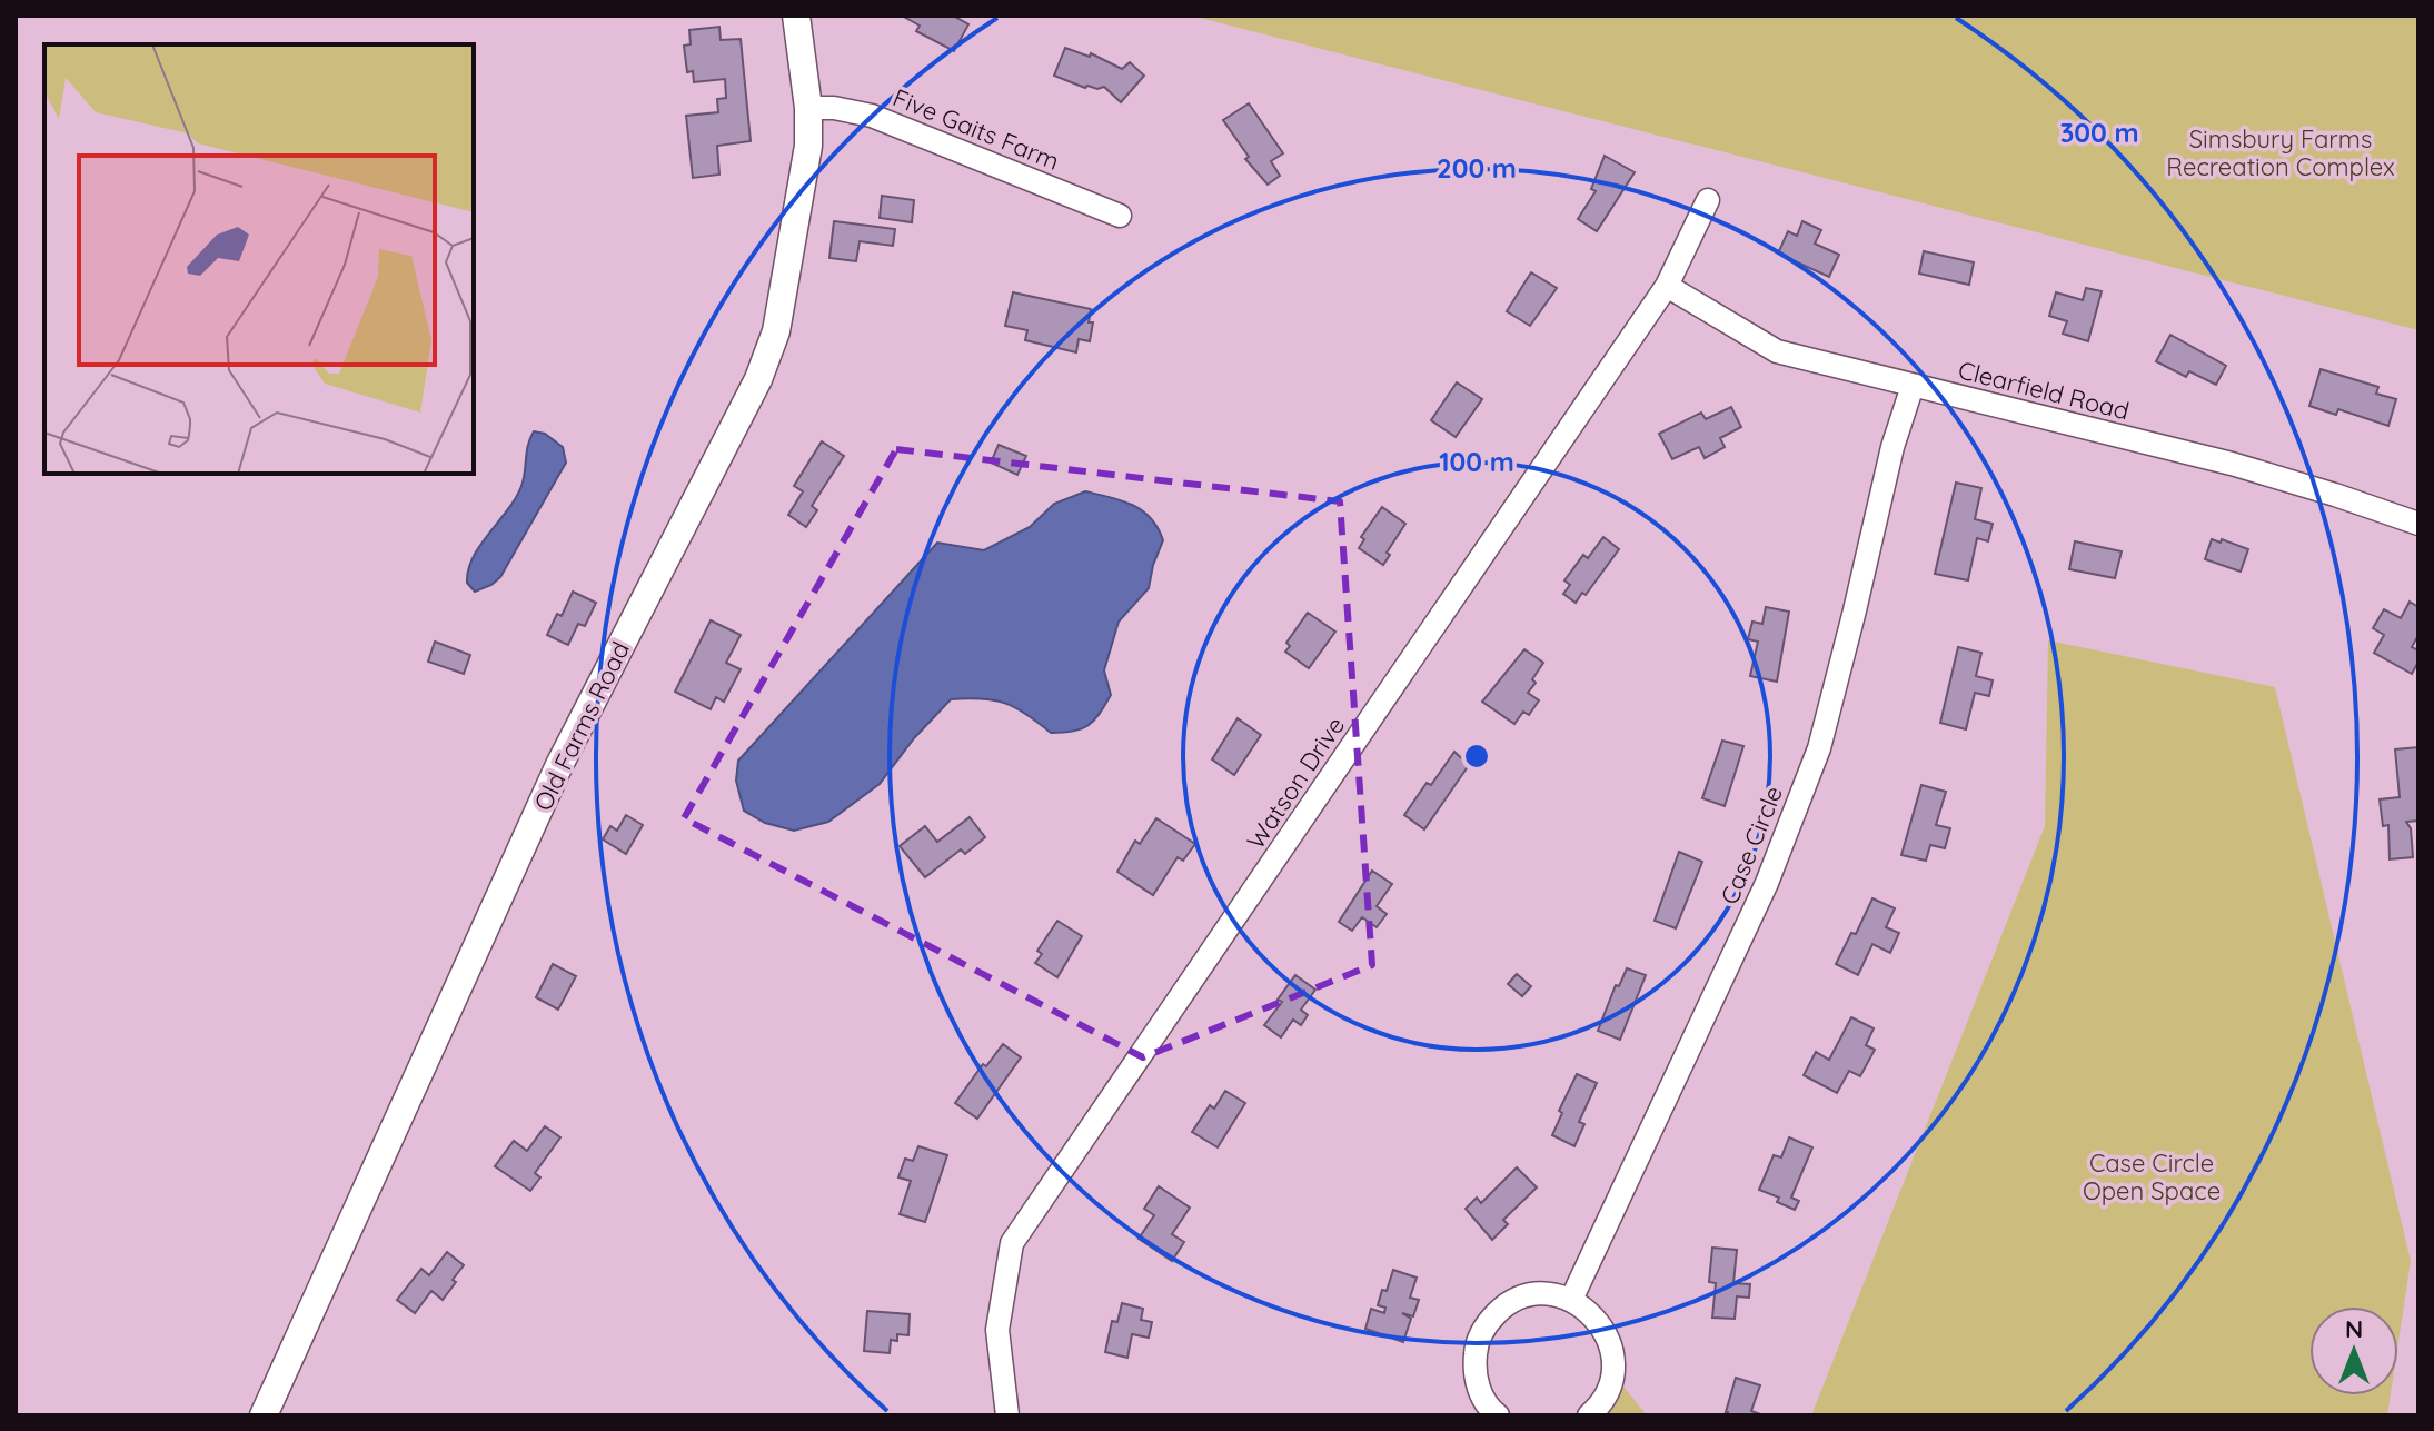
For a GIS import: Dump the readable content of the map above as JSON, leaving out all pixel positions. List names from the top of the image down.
{
  "streets": {
    "street": [
      "Five Gaits Farm",
      "Clearfield Road",
      "Old Farms Road",
      "Watson Drive",
      "Case Circle"
    ]
  },
  "crossings": [
    ["Five Gaits Farm", "Old Farms Road"],
    ["Clearfield Road", "Watson Drive"],
    ["Clearfield Road", "Case Circle"]
  ],
  "parks": ["Simsbury Farms Recreation Complex", "Case Circle Open Space"],
  "north": "top",
  "rings": ["300 m", "200 m", "100 m"]
}
